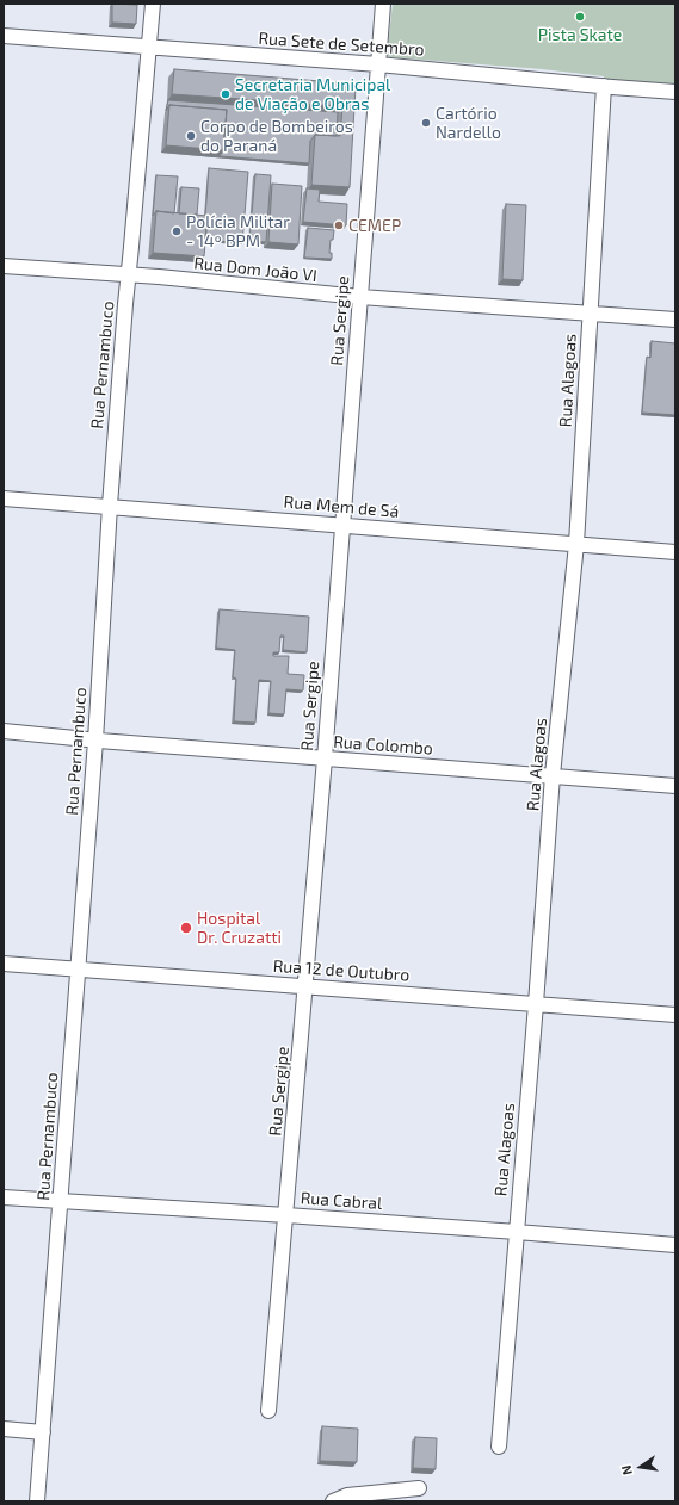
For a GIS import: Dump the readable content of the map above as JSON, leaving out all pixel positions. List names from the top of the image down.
{
  "streets": {
    "street": [
      "Rua Sete de Setembro",
      "Rua Dom João VI",
      "Rua Sergipe",
      "Rua Pernambuco",
      "Rua Alagoas",
      "Rua Mem de Sá",
      "Rua Colombo",
      "Rua 12 de Outubro",
      "Rua Cabral"
    ]
  },
  "crossings": [
    ["Rua Sete de Setembro", "Rua Sergipe"],
    ["Rua Sete de Setembro", "Rua Pernambuco"],
    ["Rua Sete de Setembro", "Rua Alagoas"],
    ["Rua Dom João VI", "Rua Sergipe"],
    ["Rua Dom João VI", "Rua Pernambuco"],
    ["Rua Dom João VI", "Rua Alagoas"],
    ["Rua Sergipe", "Rua Mem de Sá"],
    ["Rua Sergipe", "Rua Colombo"],
    ["Rua Sergipe", "Rua 12 de Outubro"],
    ["Rua Sergipe", "Rua Cabral"],
    ["Rua Pernambuco", "Rua Mem de Sá"],
    ["Rua Pernambuco", "Rua Colombo"],
    ["Rua Pernambuco", "Rua 12 de Outubro"],
    ["Rua Pernambuco", "Rua Cabral"],
    ["Rua Alagoas", "Rua Mem de Sá"],
    ["Rua Alagoas", "Rua Colombo"],
    ["Rua Alagoas", "Rua 12 de Outubro"],
    ["Rua Alagoas", "Rua Cabral"]
  ],
  "places": [
    "Pista Skate",
    "Secretaria Municipal de Viação e Obras",
    "Cartório Nardello",
    "Corpo de Bombeiros do Paraná",
    "CEMEP",
    "Polícia Militar - 14º BPM",
    "Hospital Dr. Cruzatti"
  ],
  "north": "left"
}
